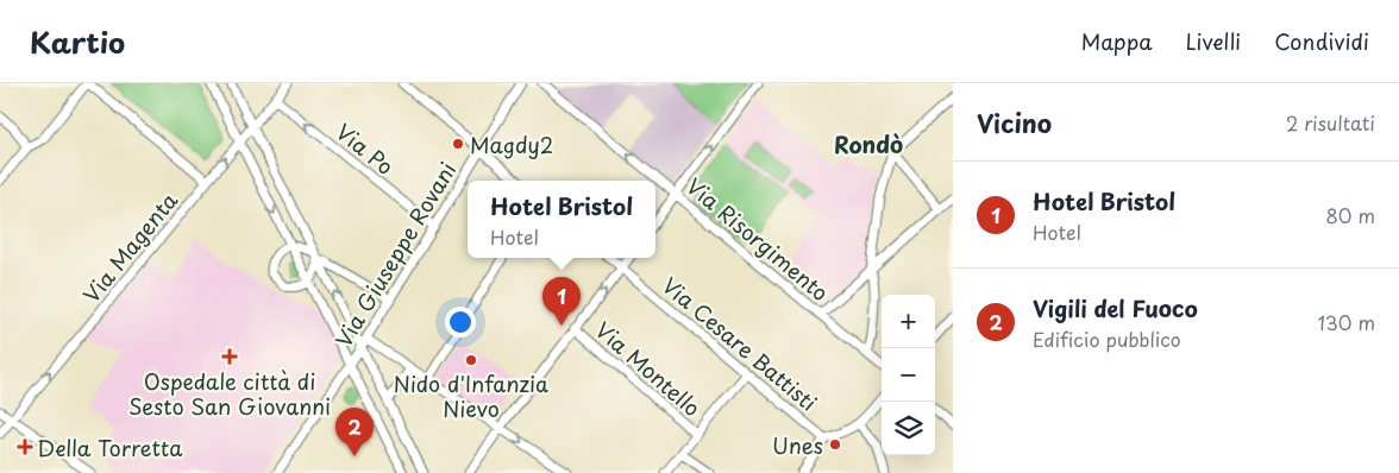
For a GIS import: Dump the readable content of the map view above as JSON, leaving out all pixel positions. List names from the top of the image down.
{
  "streets": {
    "street": [
      "Via Po",
      "Via Risorgimento",
      "Via Magenta",
      "Via Giuseppe Rovani",
      "Via Cesare Battisti",
      "Via Montello"
    ]
  },
  "crossings": [
    ["Via Po", "Via Magenta"],
    ["Via Po", "Via Giuseppe Rovani"]
  ],
  "one_way": ["Via Risorgimento", "Via Magenta"],
  "districts": ["Rondò"],
  "places": {
    "other": ["Magdy2", "Nido d'Infanzia Nievo", "Unes"],
    "health": ["Ospedale città di Sesto San Giovanni", "Della Torretta"]
  },
  "page": {
    "header": "Kartio",
    "nav": ["Mappa", "Livelli", "Condividi"],
    "heading": ["Vicino", "2 risultati"],
    "list": [
      {
        "mark": "1",
        "name": "Hotel Bristol",
        "note": "Hotel",
        "value": "80 m"
      },
      {
        "mark": "2",
        "name": "Vigili del Fuoco",
        "note": "Edificio pubblico",
        "value": "130 m"
      }
    ],
    "popup": ["Hotel Bristol", "Hotel"],
    "pins": ["1", "2"],
    "map_buttons": ["+", "−"]
  }
}
